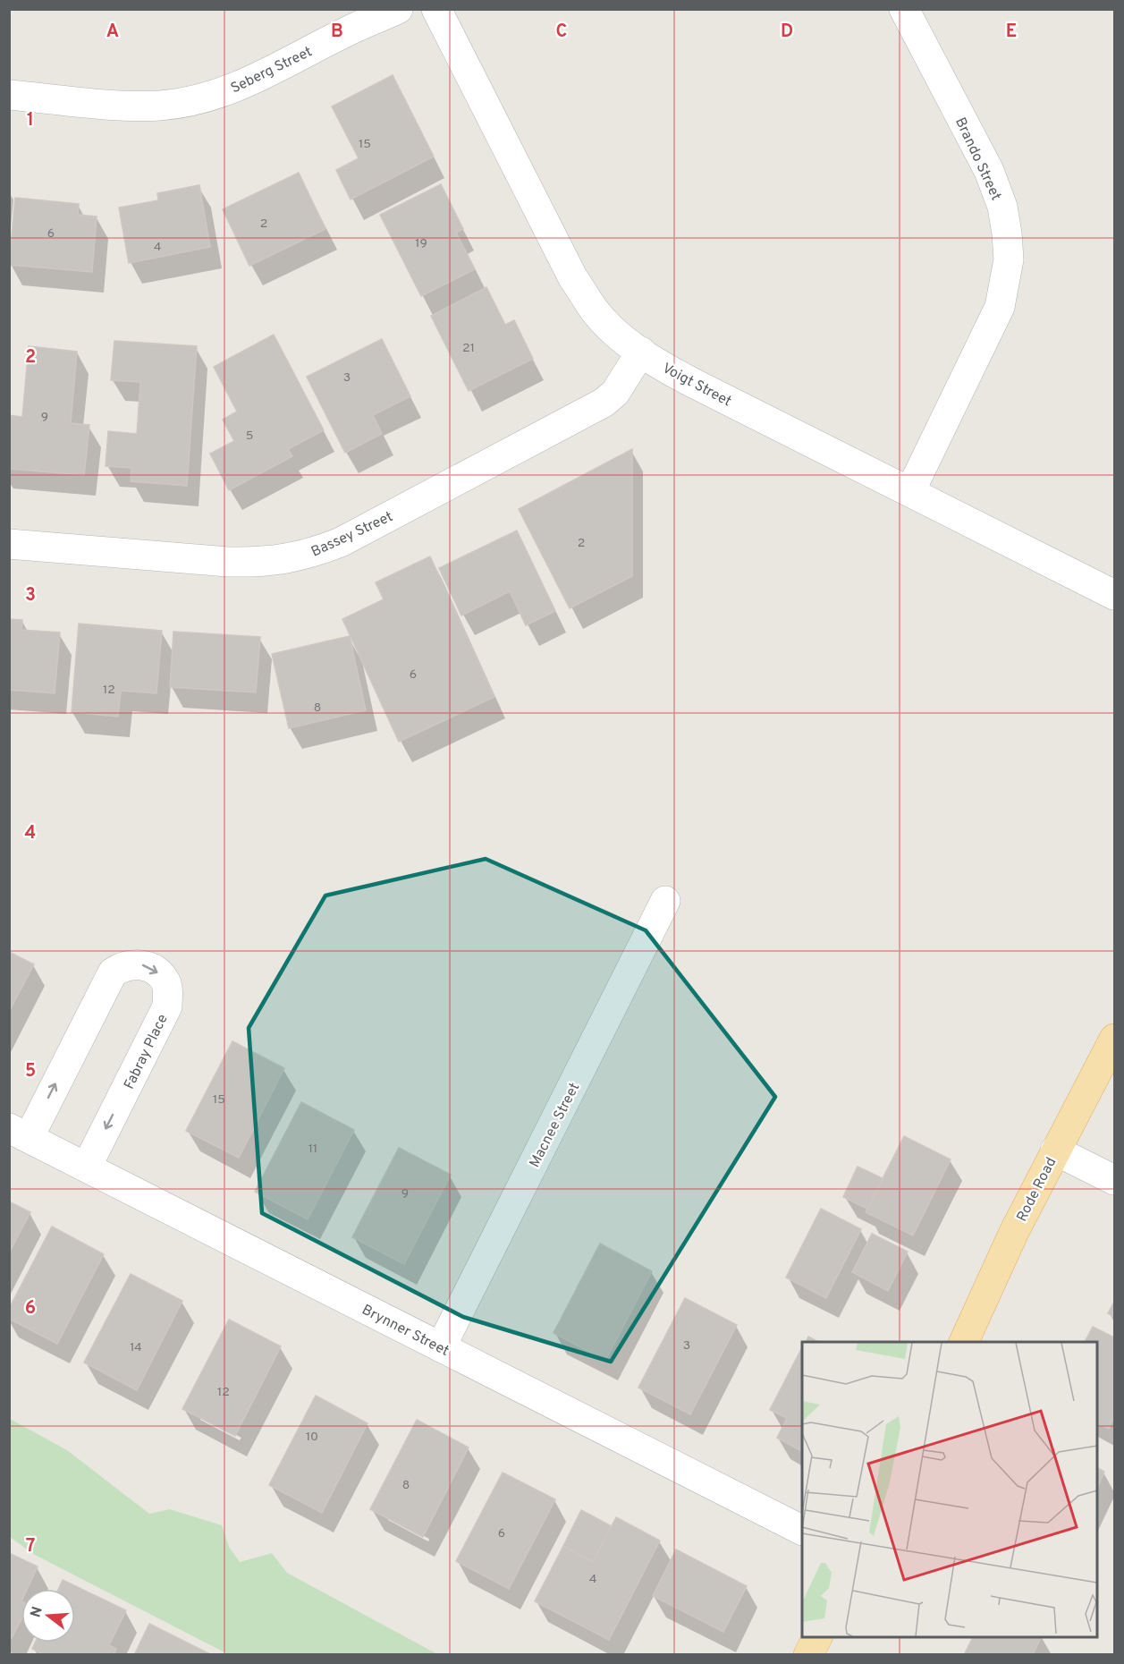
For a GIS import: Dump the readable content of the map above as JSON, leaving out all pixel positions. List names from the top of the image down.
{
  "streets": {
    "main road": ["Rode Road"],
    "street": [
      "Seberg Street",
      "Brando Street",
      "Voigt Street",
      "Bassey Street",
      "Fabray Place",
      "Macnee Street",
      "Brynner Street"
    ]
  },
  "crossings": [
    ["Brando Street", "Voigt Street"],
    ["Voigt Street", "Bassey Street"],
    ["Fabray Place", "Brynner Street"],
    ["Macnee Street", "Brynner Street"]
  ],
  "house_numbers": [
    "15",
    "2",
    "6",
    "19",
    "4",
    "21",
    "3",
    "9",
    "5",
    "2",
    "6",
    "12",
    "8",
    "15",
    "11",
    "9",
    "3",
    "14",
    "12",
    "10",
    "8",
    "6",
    "4"
  ],
  "north": "left",
  "grid": {
    "columns": [
      "A",
      "B",
      "C",
      "D",
      "E"
    ],
    "rows": [
      "1",
      "2",
      "3",
      "4",
      "5",
      "6",
      "7"
    ]
  }
}
